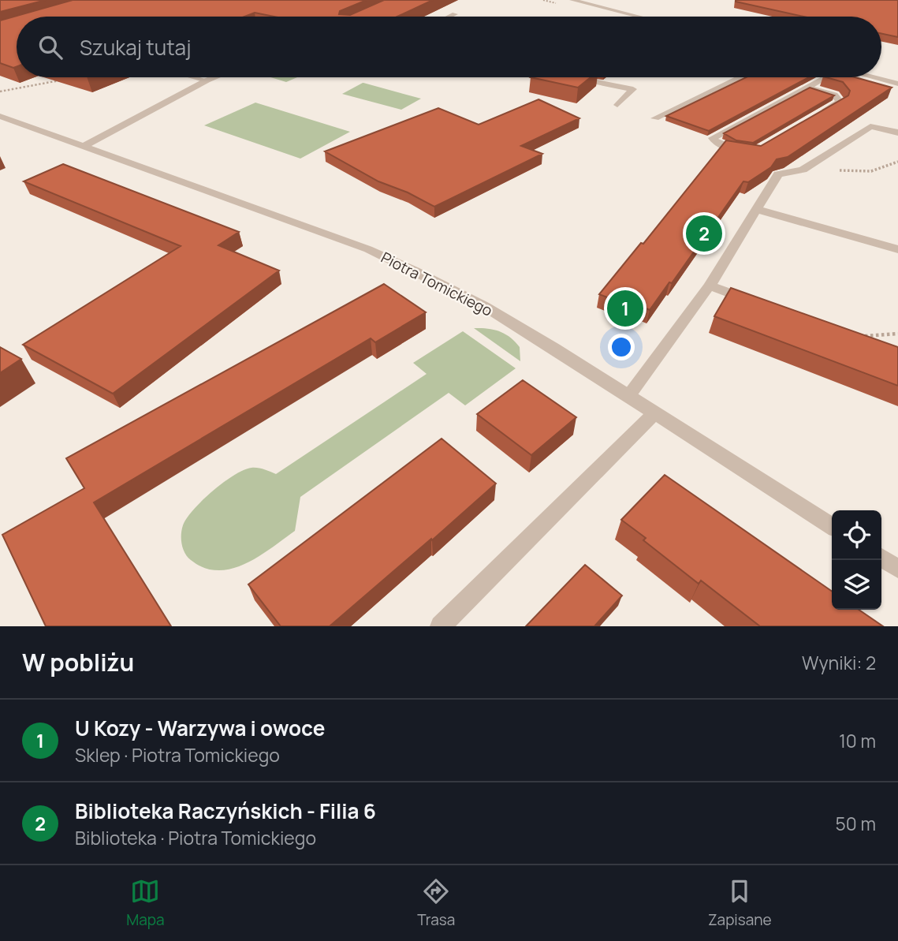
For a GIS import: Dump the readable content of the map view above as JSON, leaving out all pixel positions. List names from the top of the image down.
{
  "streets": {
    "street": ["Piotra Tomickiego"]
  },
  "page": {
    "search": "Szukaj tutaj",
    "pins": ["2", "1"],
    "heading": ["W pobliżu", "Wyniki: 2"],
    "list": [
      {
        "mark": "1",
        "name": "U Kozy - Warzywa i owoce",
        "note": "Sklep · Piotra Tomickiego",
        "value": "10 m"
      },
      {
        "mark": "2",
        "name": "Biblioteka Raczyńskich - Filia 6",
        "note": "Biblioteka · Piotra Tomickiego",
        "value": "50 m"
      }
    ],
    "nav": ["Mapa", "Trasa", "Zapisane"]
  }
}
